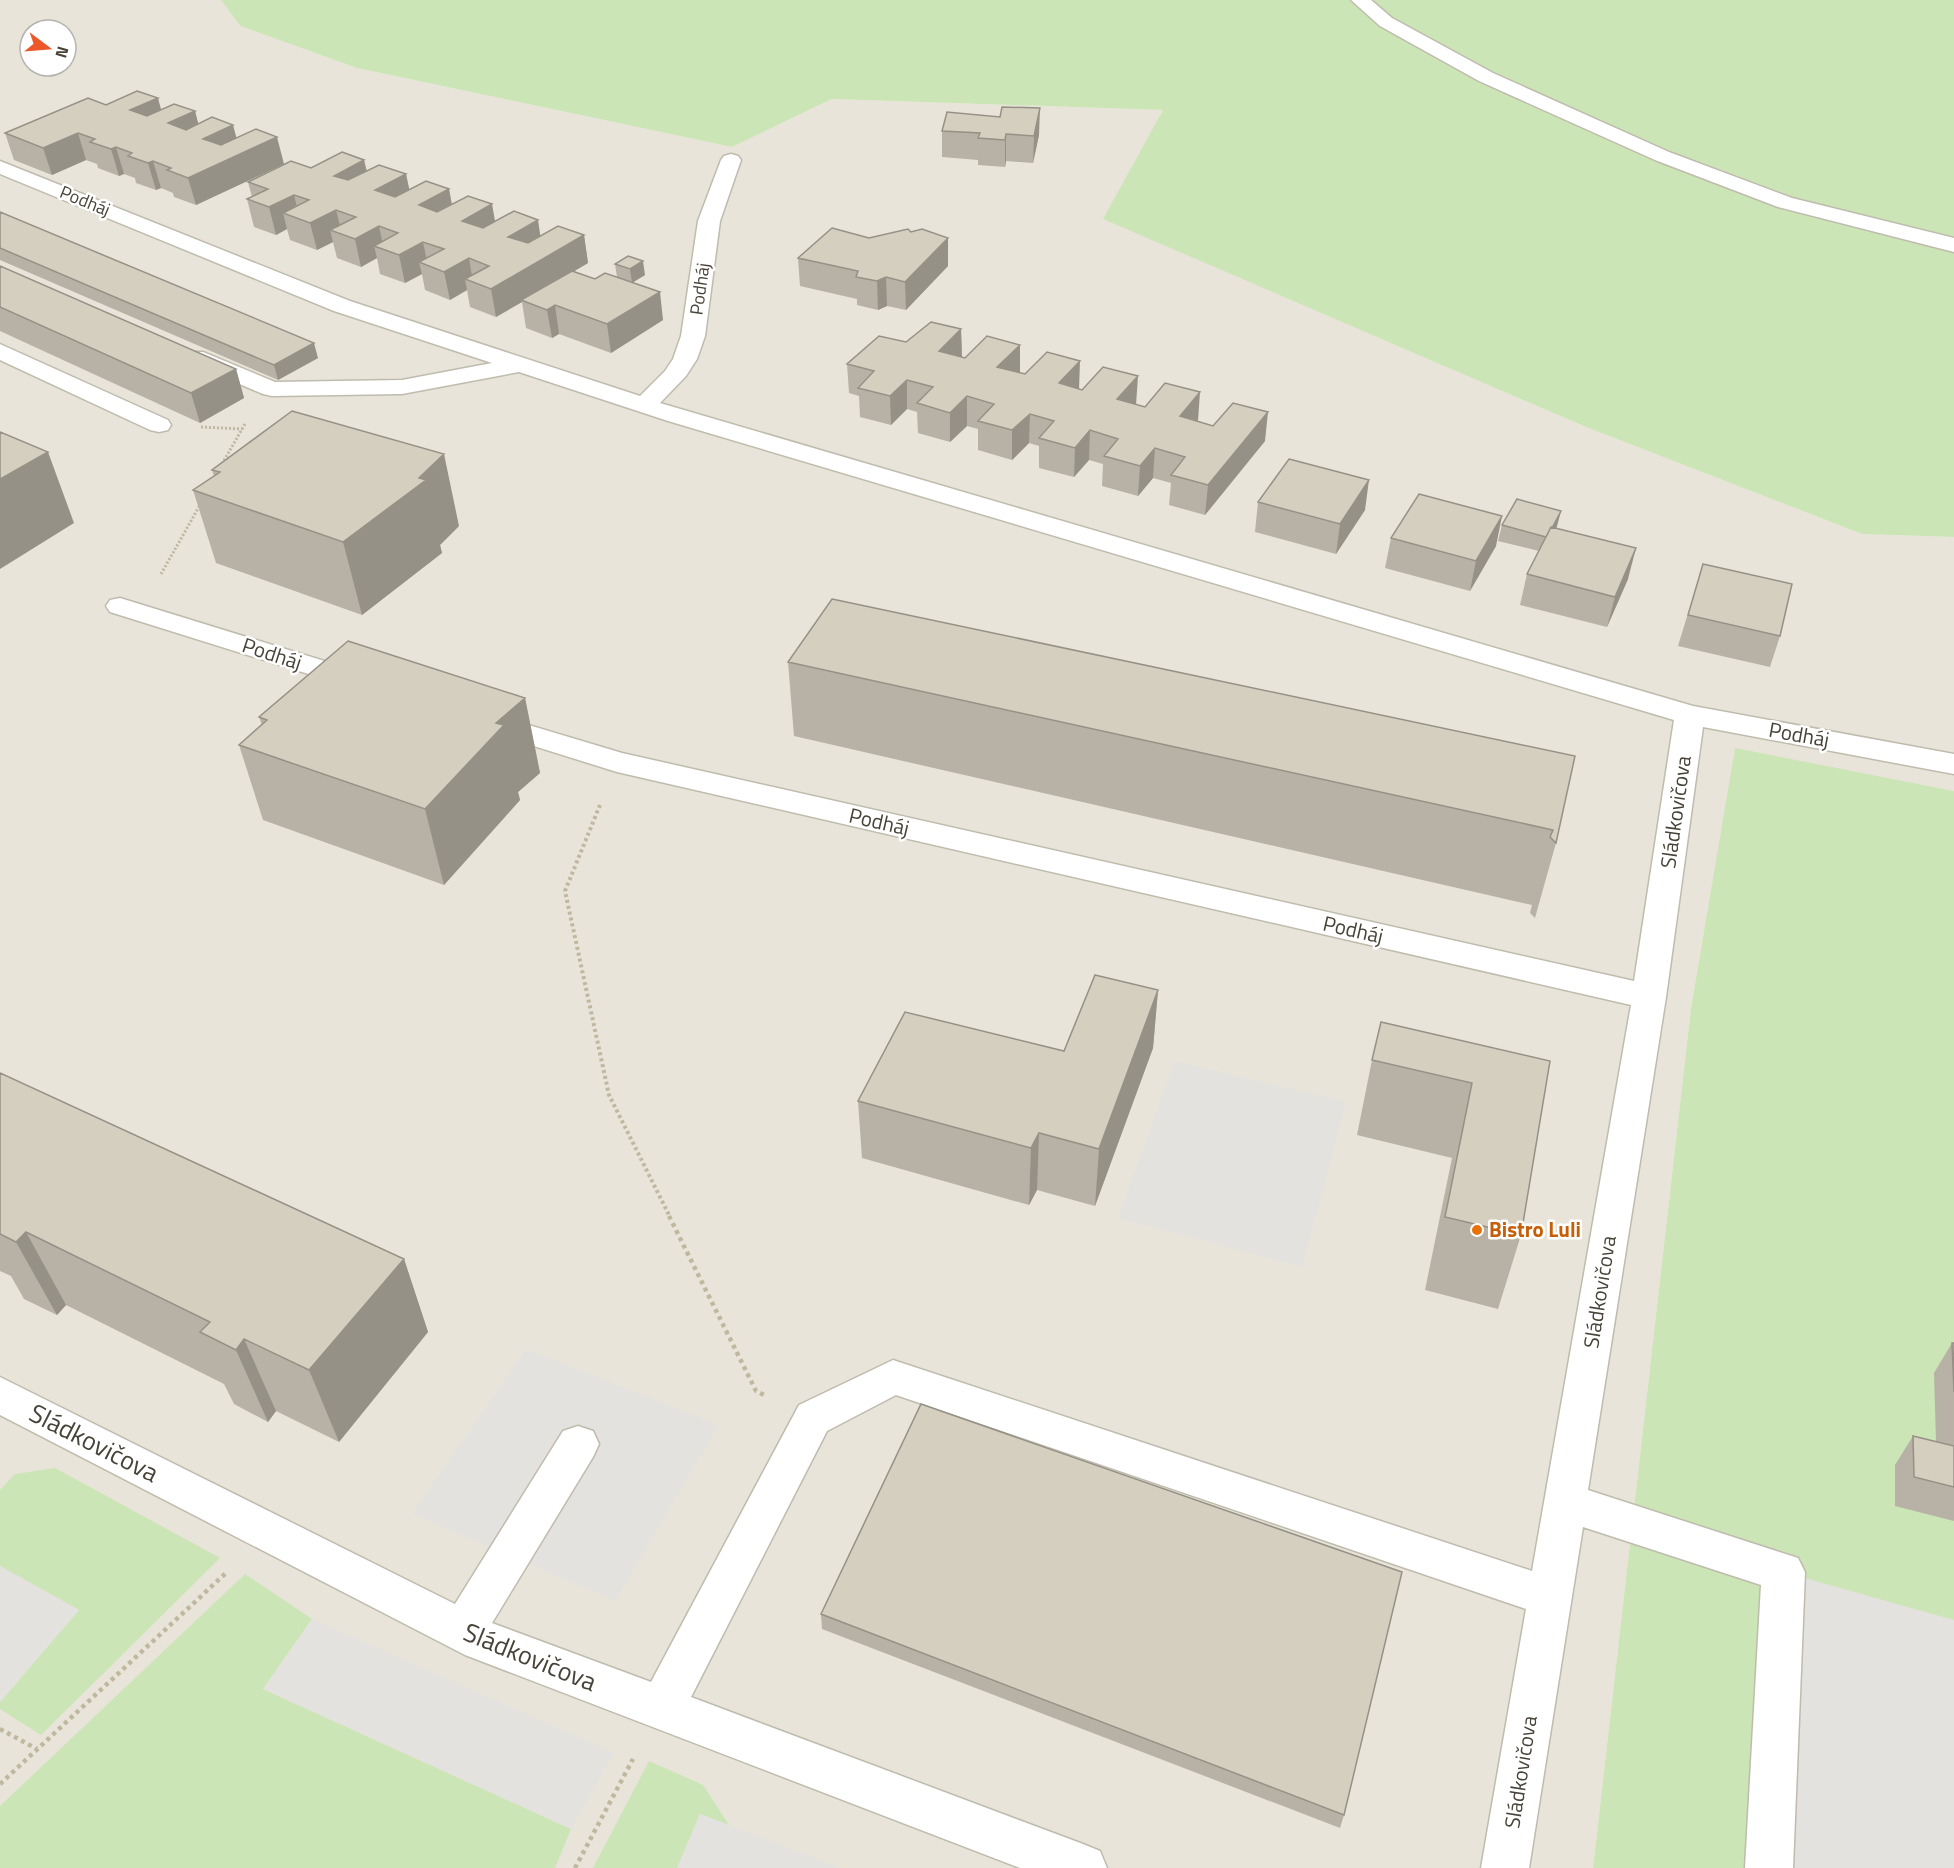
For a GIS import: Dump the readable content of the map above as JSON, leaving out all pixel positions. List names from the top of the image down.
{
  "streets": {
    "street": ["Podháj", "Sládkovičova"]
  },
  "crossings": [
    ["Podháj", "Sládkovičova"]
  ],
  "places": ["Bistro Luli"],
  "north": "right"
}
